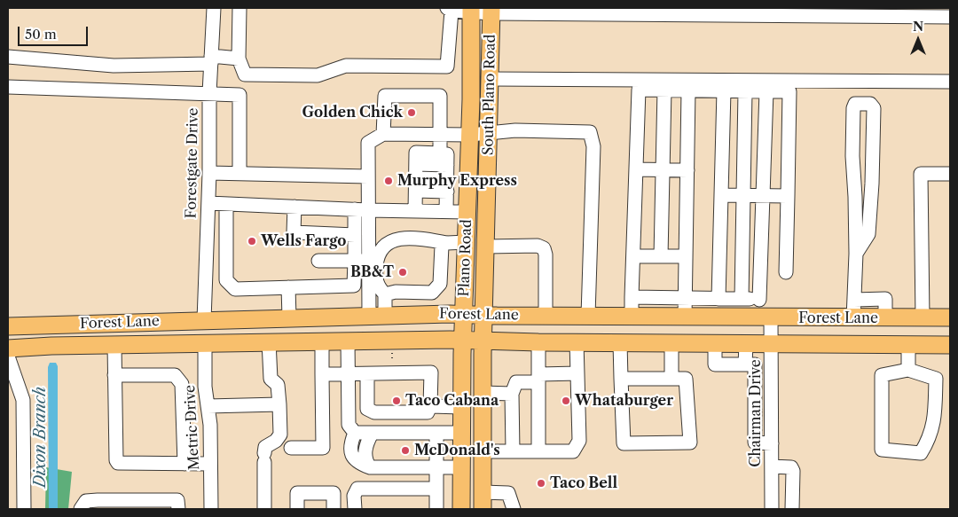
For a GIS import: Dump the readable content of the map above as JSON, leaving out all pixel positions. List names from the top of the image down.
{
  "streets": {
    "main road": ["South Plano Road", "Plano Road", "Forest Lane"],
    "street": ["Forestgate Drive", "Chairman Drive", "Metric Drive"]
  },
  "crossings": [
    ["South Plano Road", "Forest Lane"],
    ["Forestgate Drive", "Forest Lane"],
    ["Plano Road", "Forest Lane"],
    ["Forest Lane", "Chairman Drive"],
    ["Forest Lane", "Metric Drive"]
  ],
  "water": ["Dixon Branch"],
  "places": [
    "Golden Chick",
    "Murphy Express",
    "Wells Fargo",
    "BB&T",
    "Taco Cabana",
    "Whataburger",
    "McDonald's",
    "Taco Bell"
  ],
  "scale_bar": "50 m",
  "north": "top"
}
